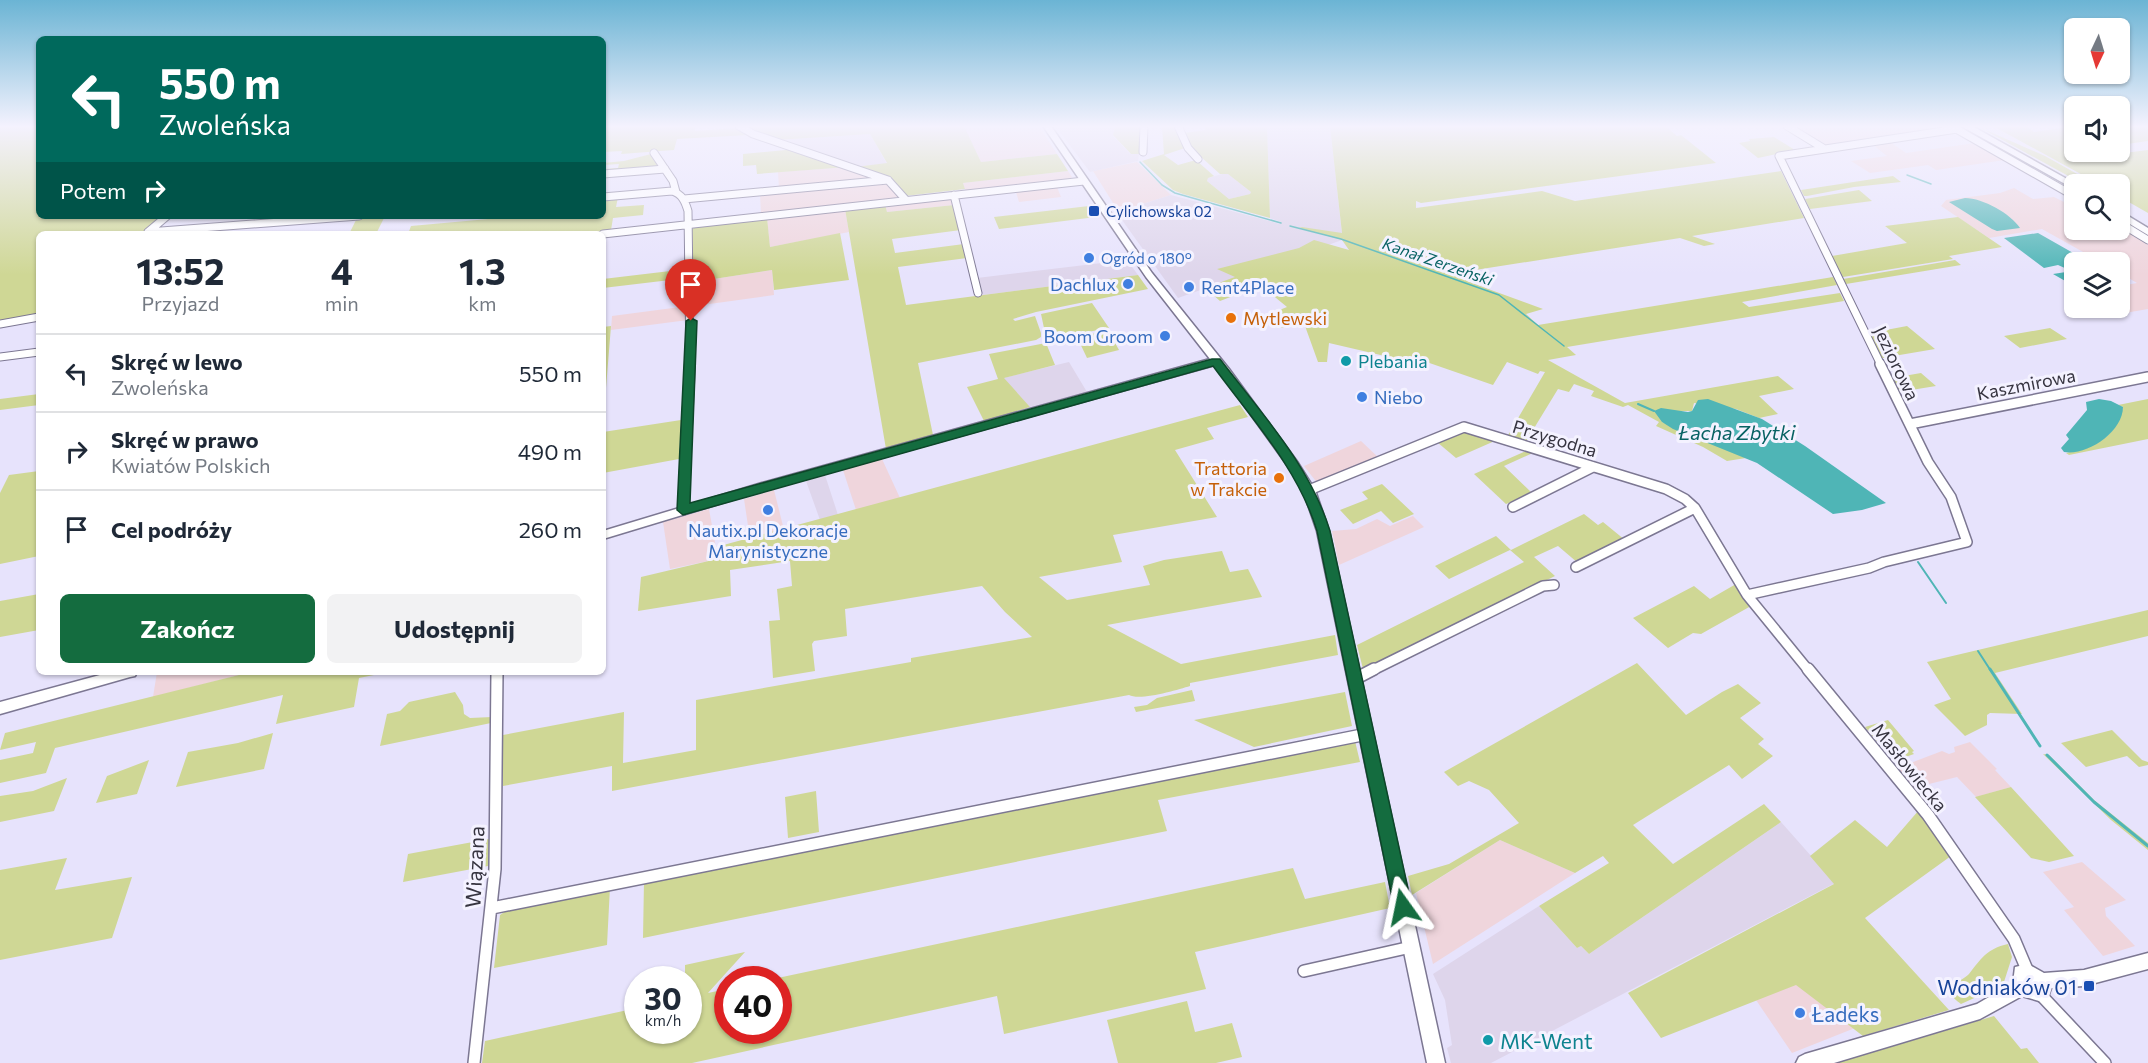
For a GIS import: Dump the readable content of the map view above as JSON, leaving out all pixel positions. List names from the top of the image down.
{
  "streets": {
    "street": [
      "Jeziorowa",
      "Kaszmirowa",
      "Przygodna",
      "Masłowiecka",
      "Wiązana"
    ]
  },
  "crossings": [
    ["Jeziorowa", "Kaszmirowa"],
    ["Jeziorowa", "Przygodna"],
    ["Jeziorowa", "Masłowiecka"],
    ["Przygodna", "Masłowiecka"]
  ],
  "water": ["Kanał Zerzeński", "Łacha Zbytki"],
  "places": {
    "transit": ["Cylichowska 02", "Wodniaków 01"],
    "other": [
      "Ogród o 180⁰",
      "Dachlux",
      "Rent4Place",
      "Mytlewski",
      "Boom Groom",
      "Plebania",
      "Niebo",
      "Trattoria w Trakcie",
      "Nautix.pl Dekoracje Marynistyczne",
      "Ładeks",
      "MK-Went"
    ]
  },
  "north": "bottom",
  "page": {
    "turn": ["550 m", "Zwoleńska"],
    "then": "Potem",
    "eta": [
      "13:52",
      "Przyjazd",
      "4",
      "min",
      "1.3",
      "km"
    ],
    "list": [
      {
        "name": "Skręć w lewo",
        "note": "Zwoleńska",
        "value": "550 m"
      },
      {
        "name": "Skręć w prawo",
        "note": "Kwiatów Polskich",
        "value": "490 m"
      },
      {
        "name": "Cel podróży",
        "value": "260 m"
      }
    ],
    "buttons": ["Zakończ", "Udostępnij"],
    "speed": "30 km/h",
    "limit": "40"
  }
}
